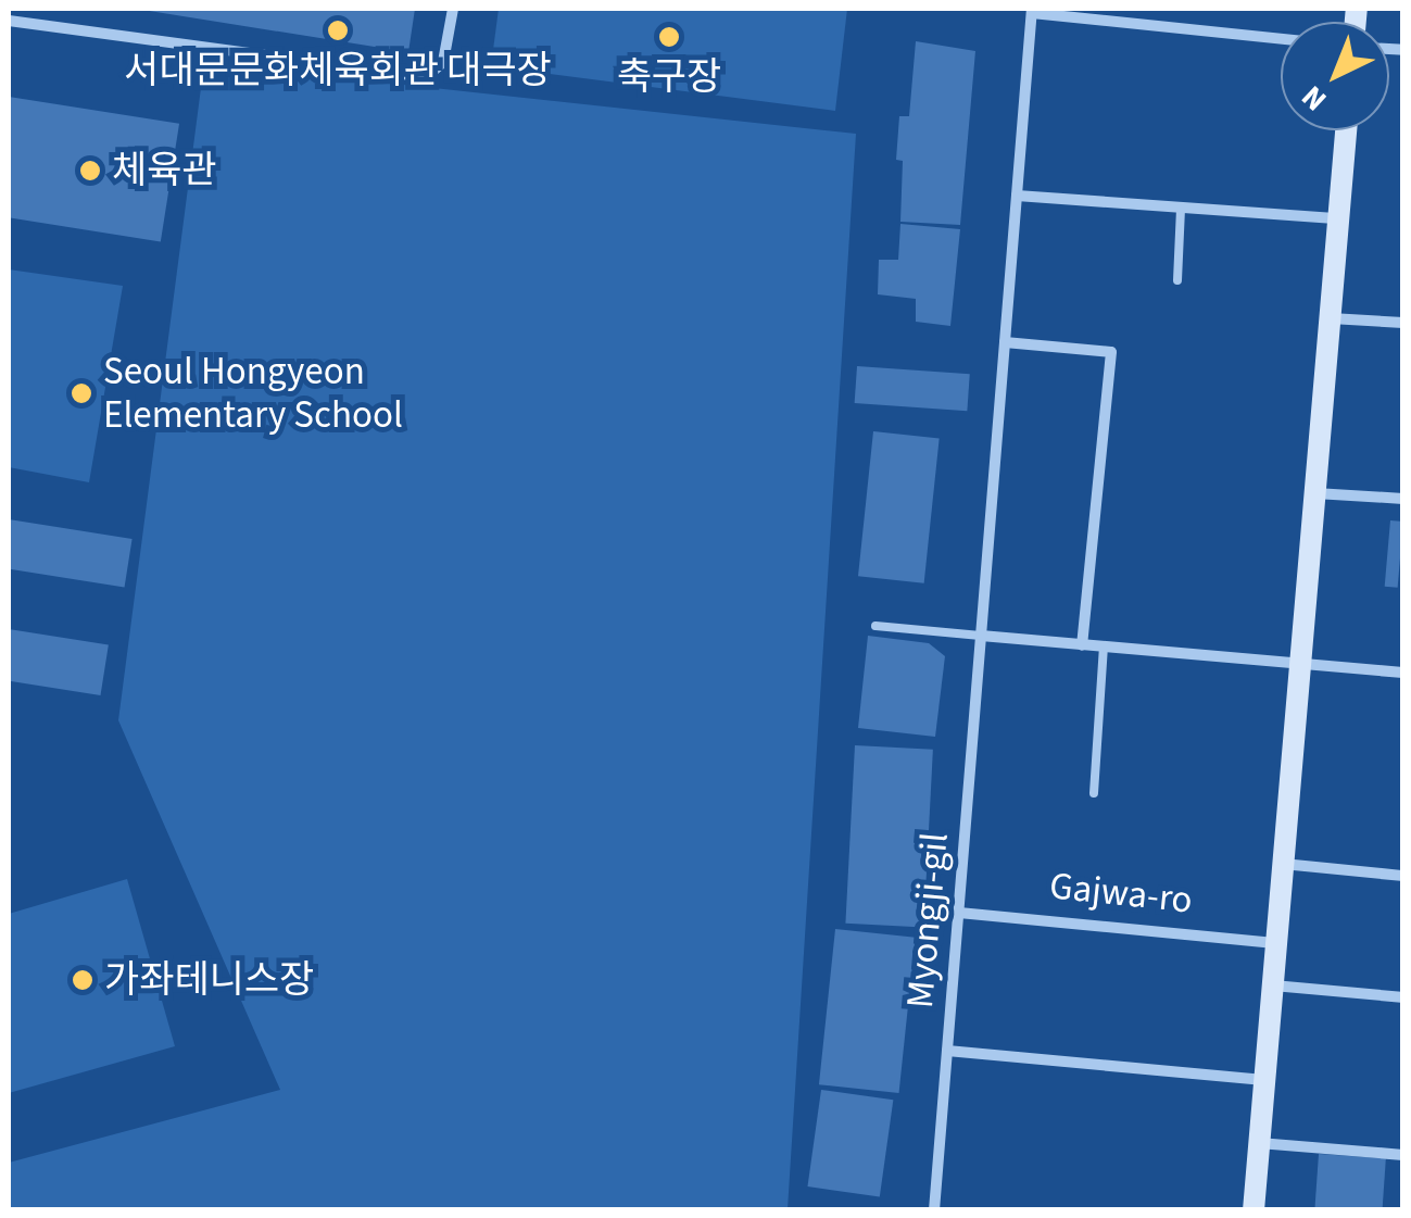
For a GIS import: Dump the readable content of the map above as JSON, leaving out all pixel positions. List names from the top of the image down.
{
  "streets": {
    "street": ["Gajwa-ro", "Myongji-gil"]
  },
  "crossings": [
    ["Gajwa-ro", "Myongji-gil"]
  ],
  "places": [
    "서대문문화체육회관 대극장",
    "축구장",
    "체육관",
    "Seoul Hongyeon Elementary School",
    "가좌테니스장"
  ],
  "north": "bottom left"
}
